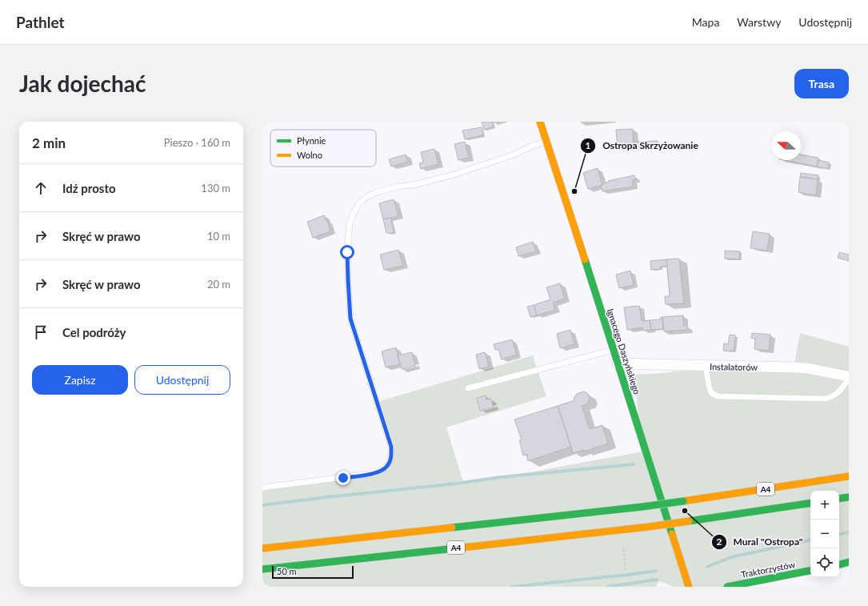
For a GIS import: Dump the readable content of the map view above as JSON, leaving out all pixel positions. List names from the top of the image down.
{
  "streets": {
    "main road": ["Ignacego Daszyńskiego", "A4", "Traktorzystów"],
    "street": ["Instalatorów"]
  },
  "crossings": [
    ["Ignacego Daszyńskiego", "Instalatorów"]
  ],
  "places": ["Ostropa Skrzyżowanie", "Mural \"Ostropa\""],
  "legend": ["Płynnie", "Wolno"],
  "scale_bar": "50 m",
  "north": "left",
  "page": {
    "header": "Pathlet",
    "nav": ["Mapa", "Warstwy", "Udostępnij"],
    "buttons": [
      "Trasa",
      ["Zapisz", "Udostępnij"]
    ],
    "title": "Jak dojechać",
    "heading": ["2 min", "Pieszo · 160 m"],
    "list": [
      ["Idź prosto", "130 m"],
      ["Skręć w prawo", "10 m"],
      ["Skręć w prawo", "20 m"],
      "Cel podróży"
    ],
    "map_buttons": ["+", "−"],
    "scale": "50 m"
  }
}
